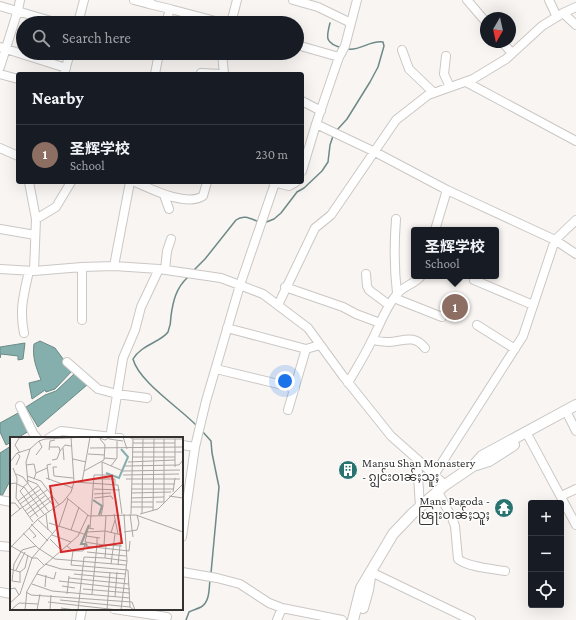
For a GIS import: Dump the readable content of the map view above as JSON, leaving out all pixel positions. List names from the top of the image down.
{
  "places": {
    "building": ["Mansu Shan Monastery - ၵျွင်းဝၢၼ်ႈသူႈ"],
    "temple": ["Mans Pagoda - ၽြႃးဝၢၼ်ႈသူႈ"]
  },
  "north": "bottom",
  "page": {
    "search": "Search here",
    "heading": "Nearby",
    "list": [
      {
        "mark": "1",
        "name": "圣辉学校",
        "note": "School",
        "value": "230 m"
      }
    ],
    "popup": ["圣辉学校", "School"],
    "pins": "1",
    "map_buttons": ["+", "−"]
  }
}
